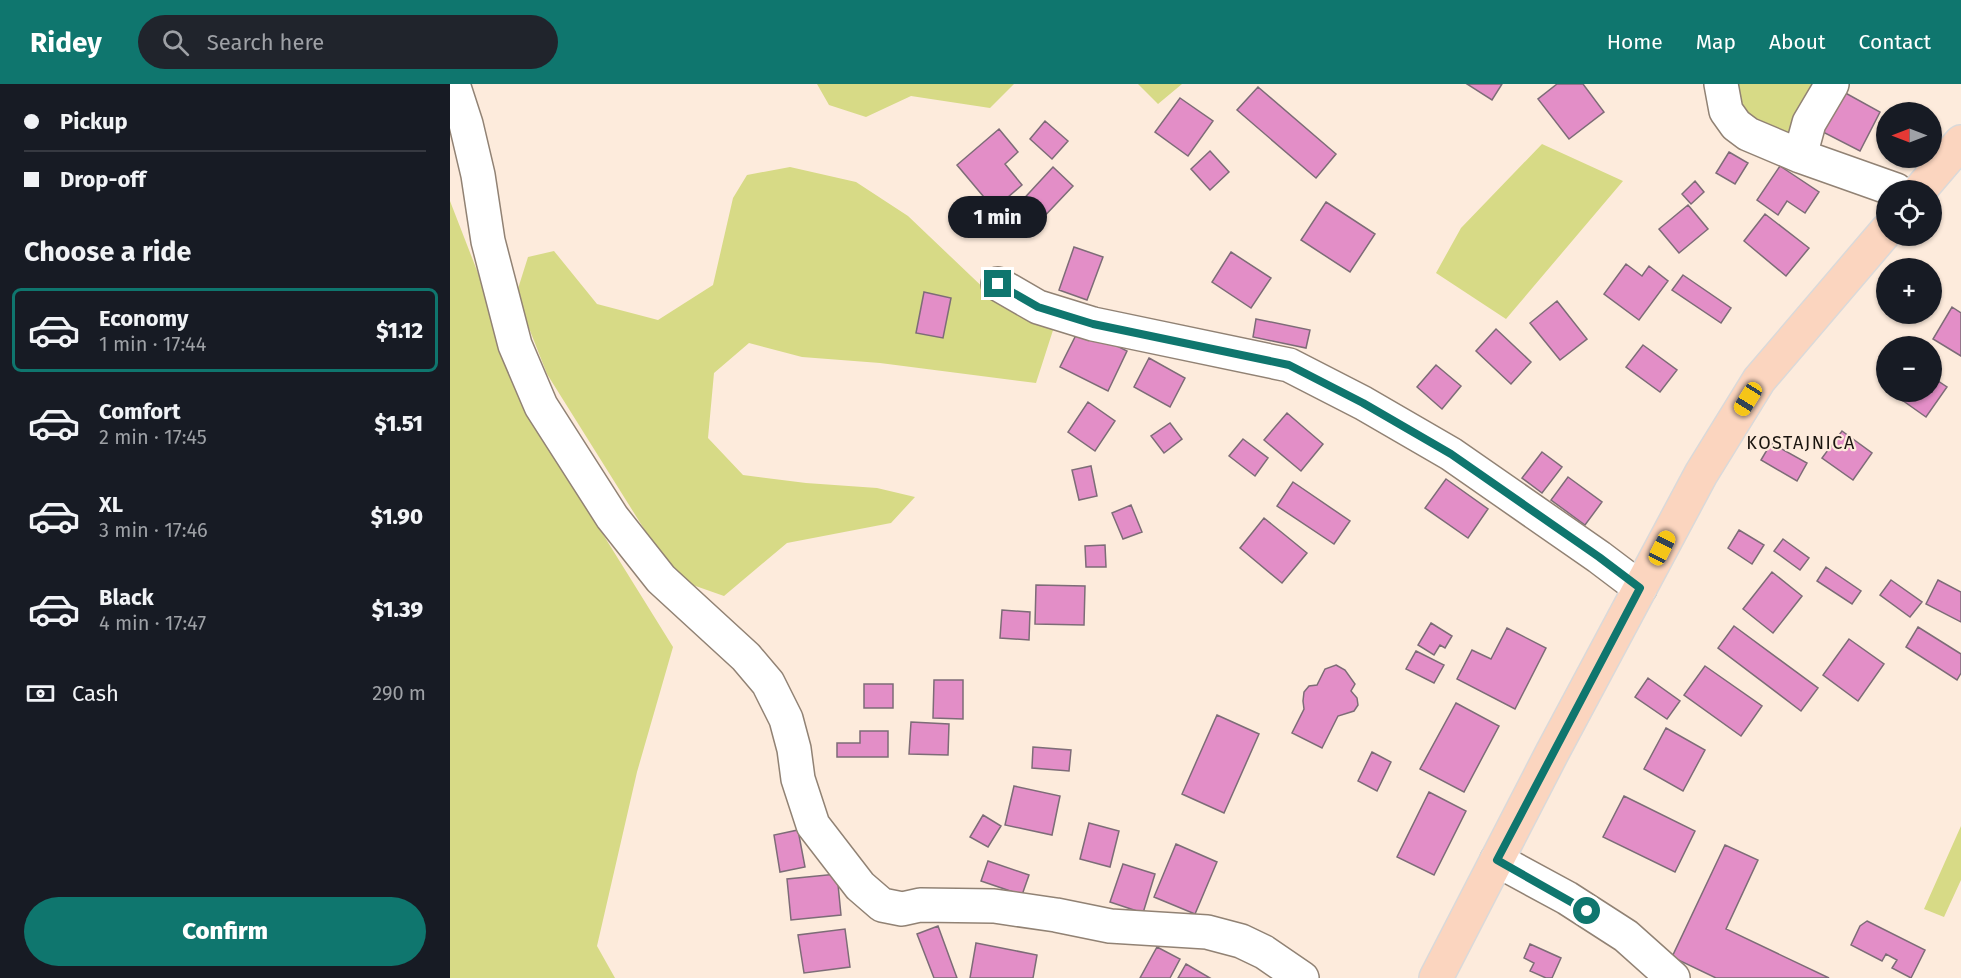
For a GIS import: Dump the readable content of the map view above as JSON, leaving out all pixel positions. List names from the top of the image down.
{
  "districts": ["KOSTAJNICA"],
  "north": "left",
  "page": {
    "header": "Ridey",
    "search": "Search here",
    "nav": [
      "Home",
      "Map",
      "About",
      "Contact"
    ],
    "banner": ["Pickup", "Drop-off"],
    "map_buttons": ["+", "−"],
    "bubble": "1 min",
    "heading": "Choose a ride",
    "list": [
      {
        "name": "Economy",
        "note": "1 min · 17:44",
        "value": "$1.12"
      },
      {
        "name": "Comfort",
        "note": "2 min · 17:45",
        "value": "$1.51"
      },
      {
        "name": "XL",
        "note": "3 min · 17:46",
        "value": "$1.90"
      },
      {
        "name": "Black",
        "note": "4 min · 17:47",
        "value": "$1.39"
      }
    ],
    "pay": ["Cash", "290 m"],
    "buttons": "Confirm"
  }
}
